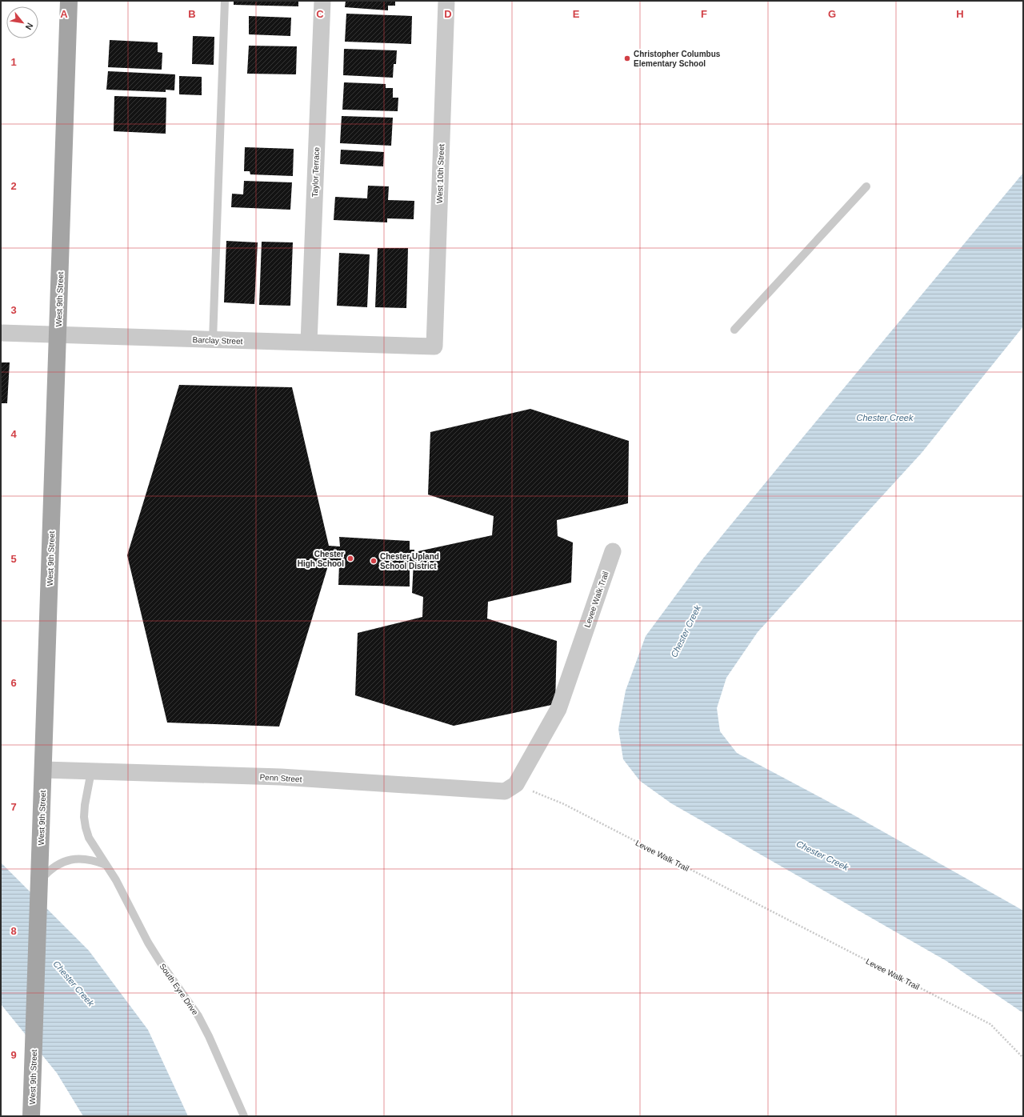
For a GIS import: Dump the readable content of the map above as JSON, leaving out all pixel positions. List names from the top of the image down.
{
  "streets": {
    "main road": ["West 9th Street"],
    "street": [
      "Taylor Terrace",
      "West 10th Street",
      "Barclay Street",
      "Levee Walk Trail",
      "Penn Street"
    ],
    "lane": ["South Eyre Drive"]
  },
  "crossings": [
    ["Taylor Terrace", "Barclay Street"],
    ["West 10th Street", "Barclay Street"],
    ["West 9th Street", "Barclay Street"],
    ["West 9th Street", "Penn Street"],
    ["Levee Walk Trail", "Penn Street"],
    ["Penn Street", "South Eyre Drive"]
  ],
  "water": ["Chester Creek"],
  "places": ["Christopher Columbus Elementary School", "Chester High School", "Chester Upland School District"],
  "north": "bottom right",
  "grid": {
    "columns": [
      "A",
      "B",
      "C",
      "D",
      "E",
      "F",
      "G",
      "H"
    ],
    "rows": [
      "1",
      "2",
      "3",
      "4",
      "5",
      "6",
      "7",
      "8",
      "9"
    ]
  }
}
